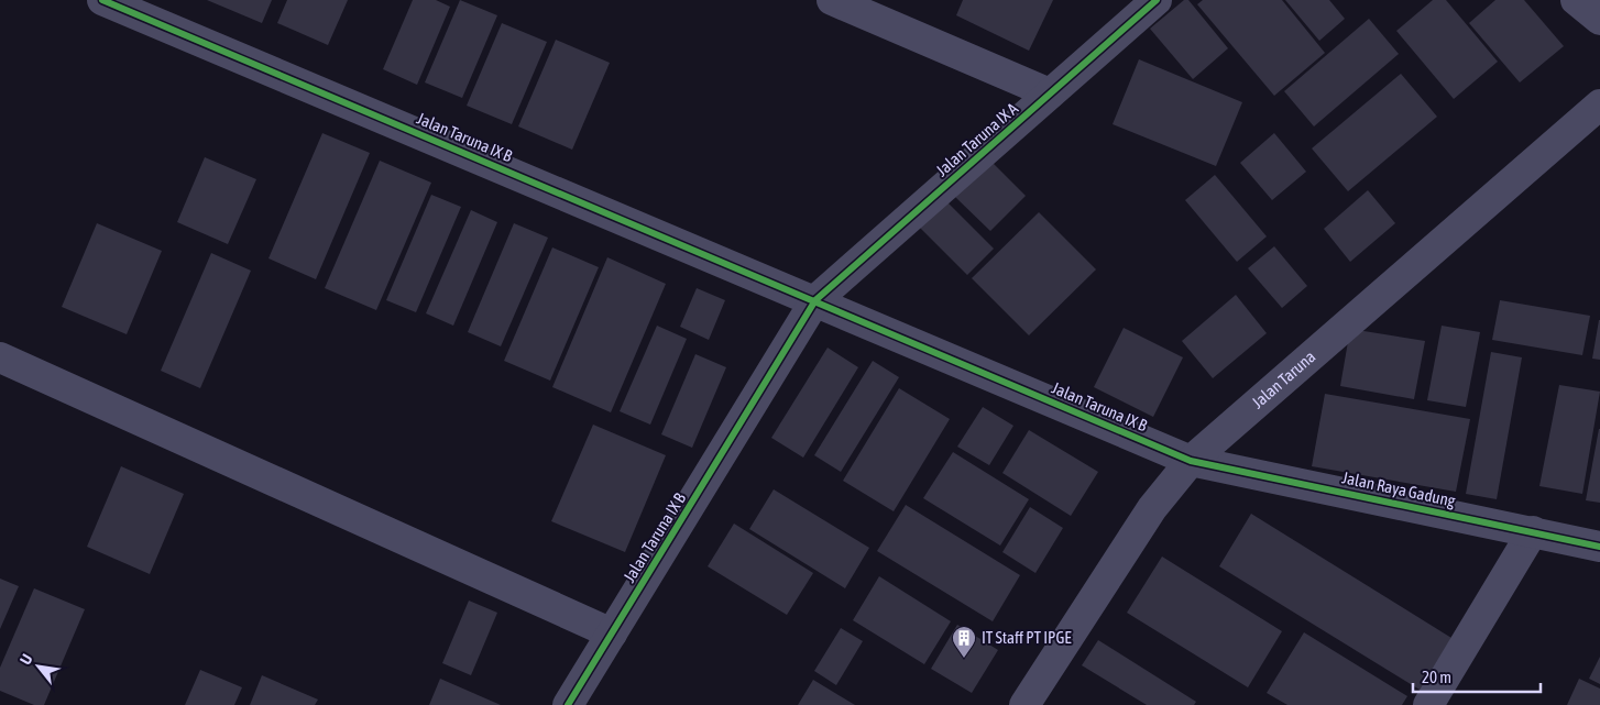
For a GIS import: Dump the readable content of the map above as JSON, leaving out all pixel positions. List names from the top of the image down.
{
  "streets": {
    "street": [
      "Jalan Taruna IX B",
      "Jalan Taruna IX A",
      "Jalan Taruna",
      "Jalan Raya Gadung"
    ]
  },
  "crossings": [
    ["Jalan Taruna IX B", "Jalan Taruna IX A"],
    ["Jalan Taruna IX B", "Jalan Taruna"],
    ["Jalan Taruna IX B", "Jalan Raya Gadung"],
    ["Jalan Taruna", "Jalan Raya Gadung"]
  ],
  "places": {
    "building": ["IT Staff PT IPGE"]
  },
  "scale_bar": "20 m",
  "north": "top left"
}
